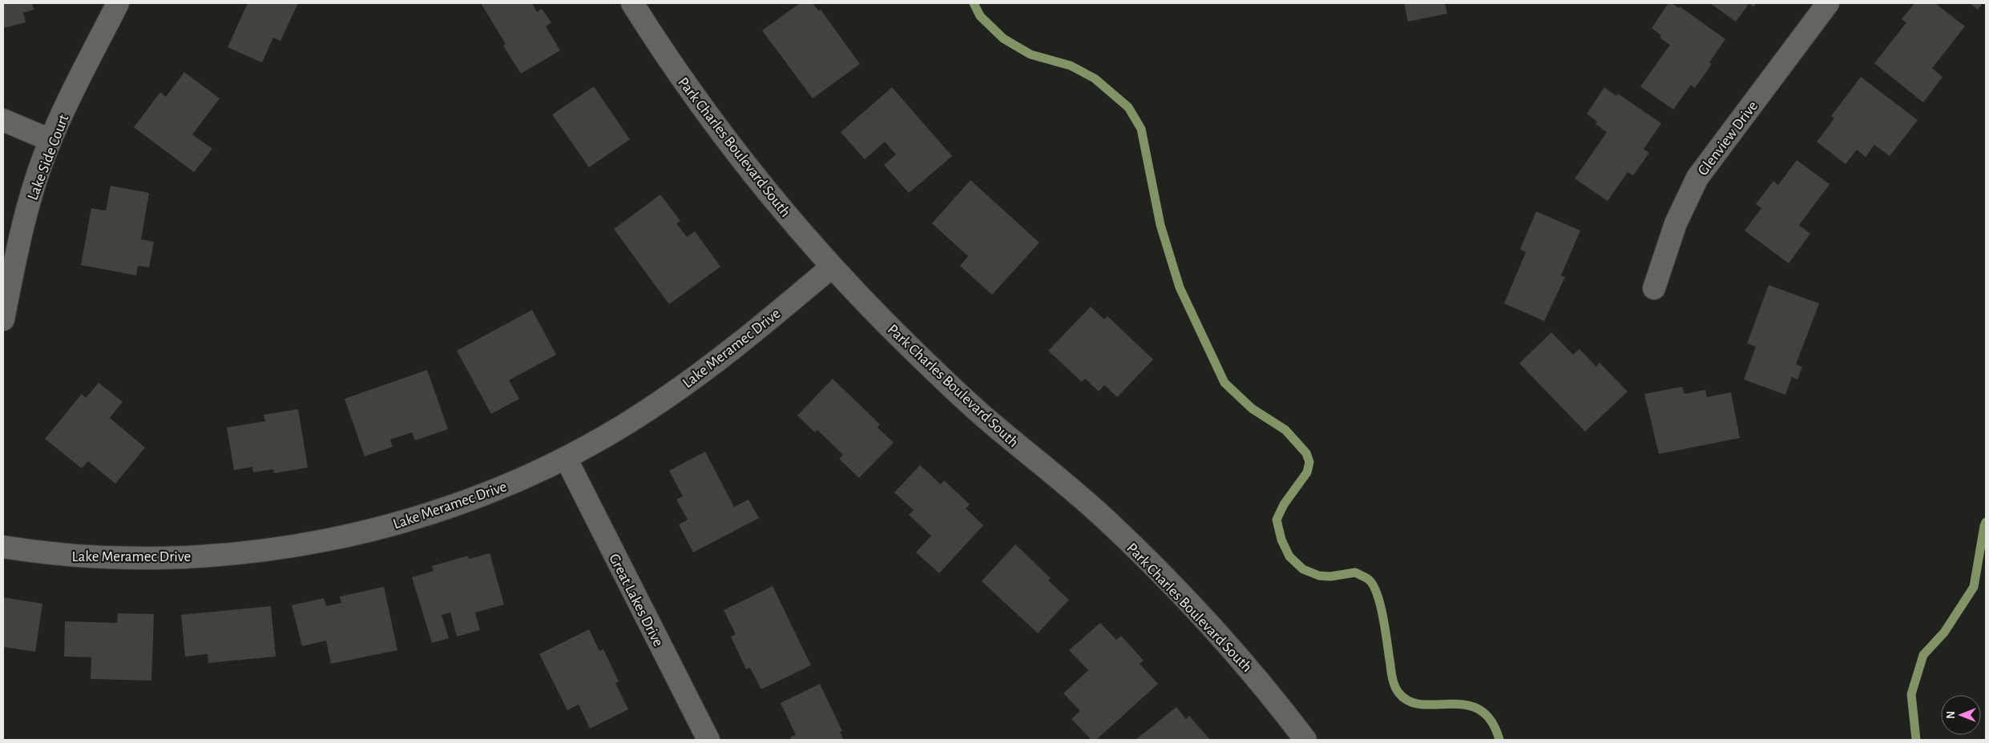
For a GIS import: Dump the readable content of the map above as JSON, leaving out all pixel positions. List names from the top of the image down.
{
  "streets": {
    "street": [
      "Glenview Drive",
      "Park Charles Boulevard South",
      "Lake Side Court",
      "Lake Meramec Drive",
      "Great Lakes Drive"
    ]
  },
  "crossings": [
    ["Park Charles Boulevard South", "Lake Meramec Drive"],
    ["Lake Meramec Drive", "Great Lakes Drive"]
  ],
  "north": "left"
}
